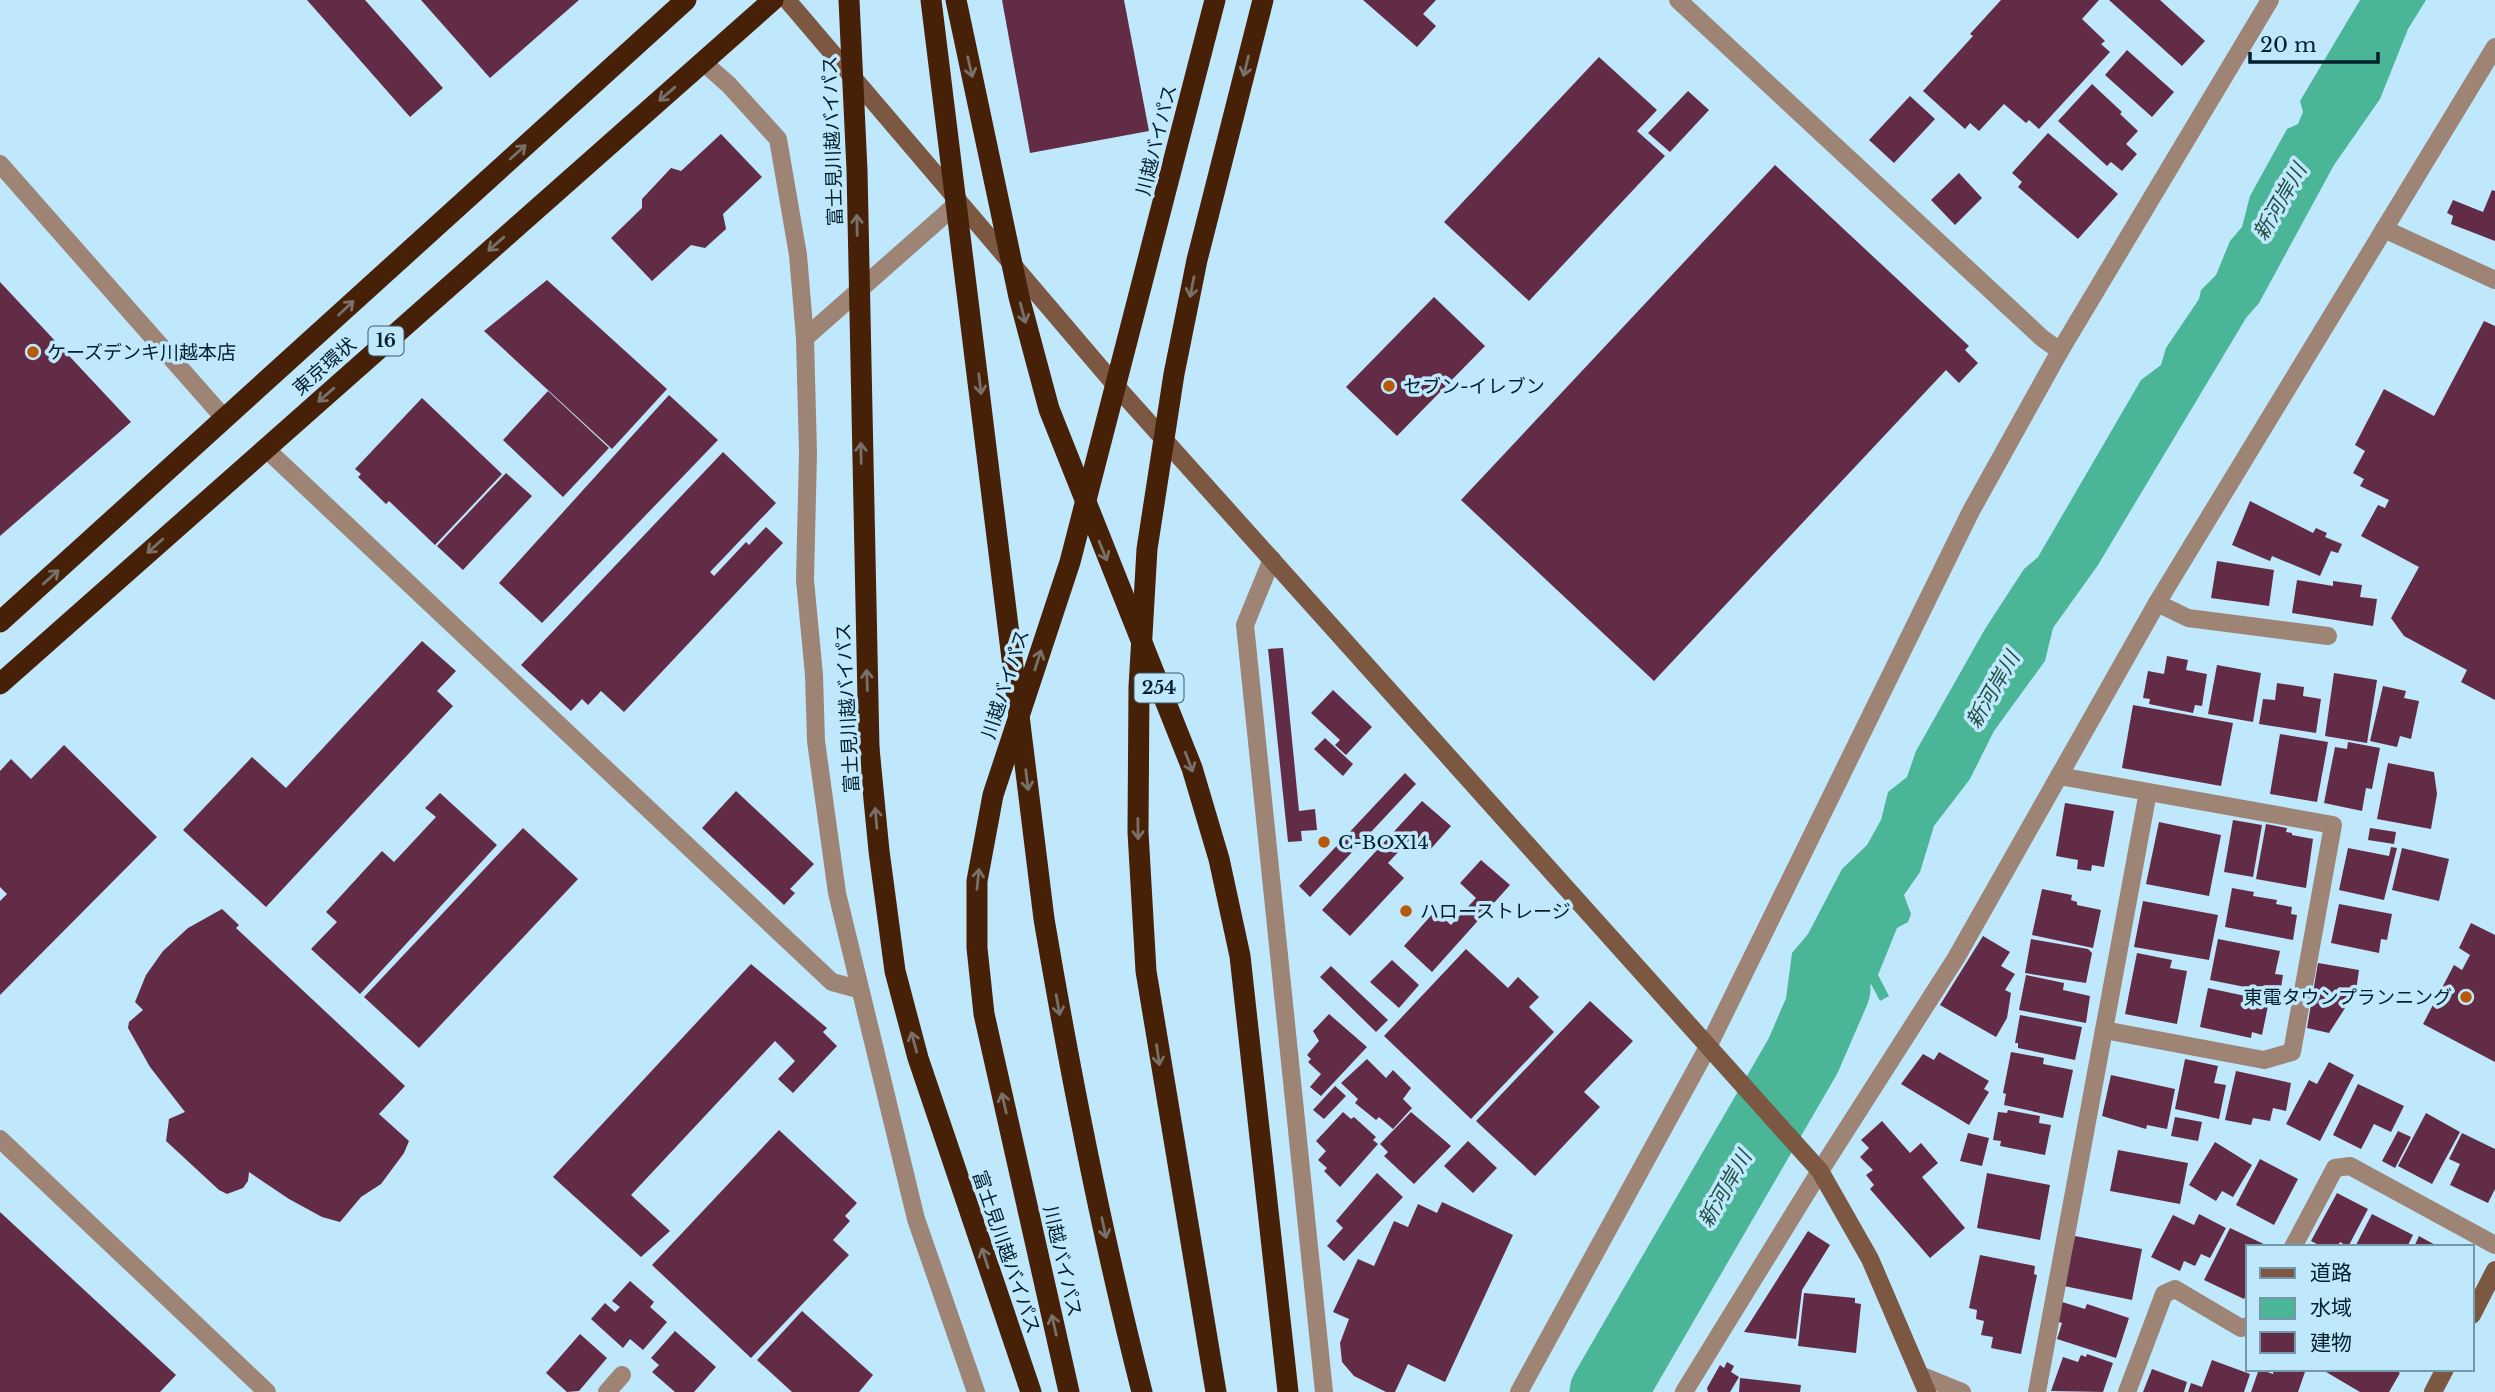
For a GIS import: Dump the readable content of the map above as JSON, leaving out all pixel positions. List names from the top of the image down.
{
  "streets": {
    "highway": [
      "川越バイパス",
      "富士見川越バイパス",
      "16",
      "東京環状",
      "254"
    ]
  },
  "water": ["新河岸川"],
  "places": [
    "ケーズデンキ川越本店",
    "セブン-イレブン",
    "C-BOX14",
    "ハローストレージ",
    "東電タウンプランニング"
  ],
  "legend": ["道路", "水域", "建物"],
  "scale_bar": "20 m"
}
